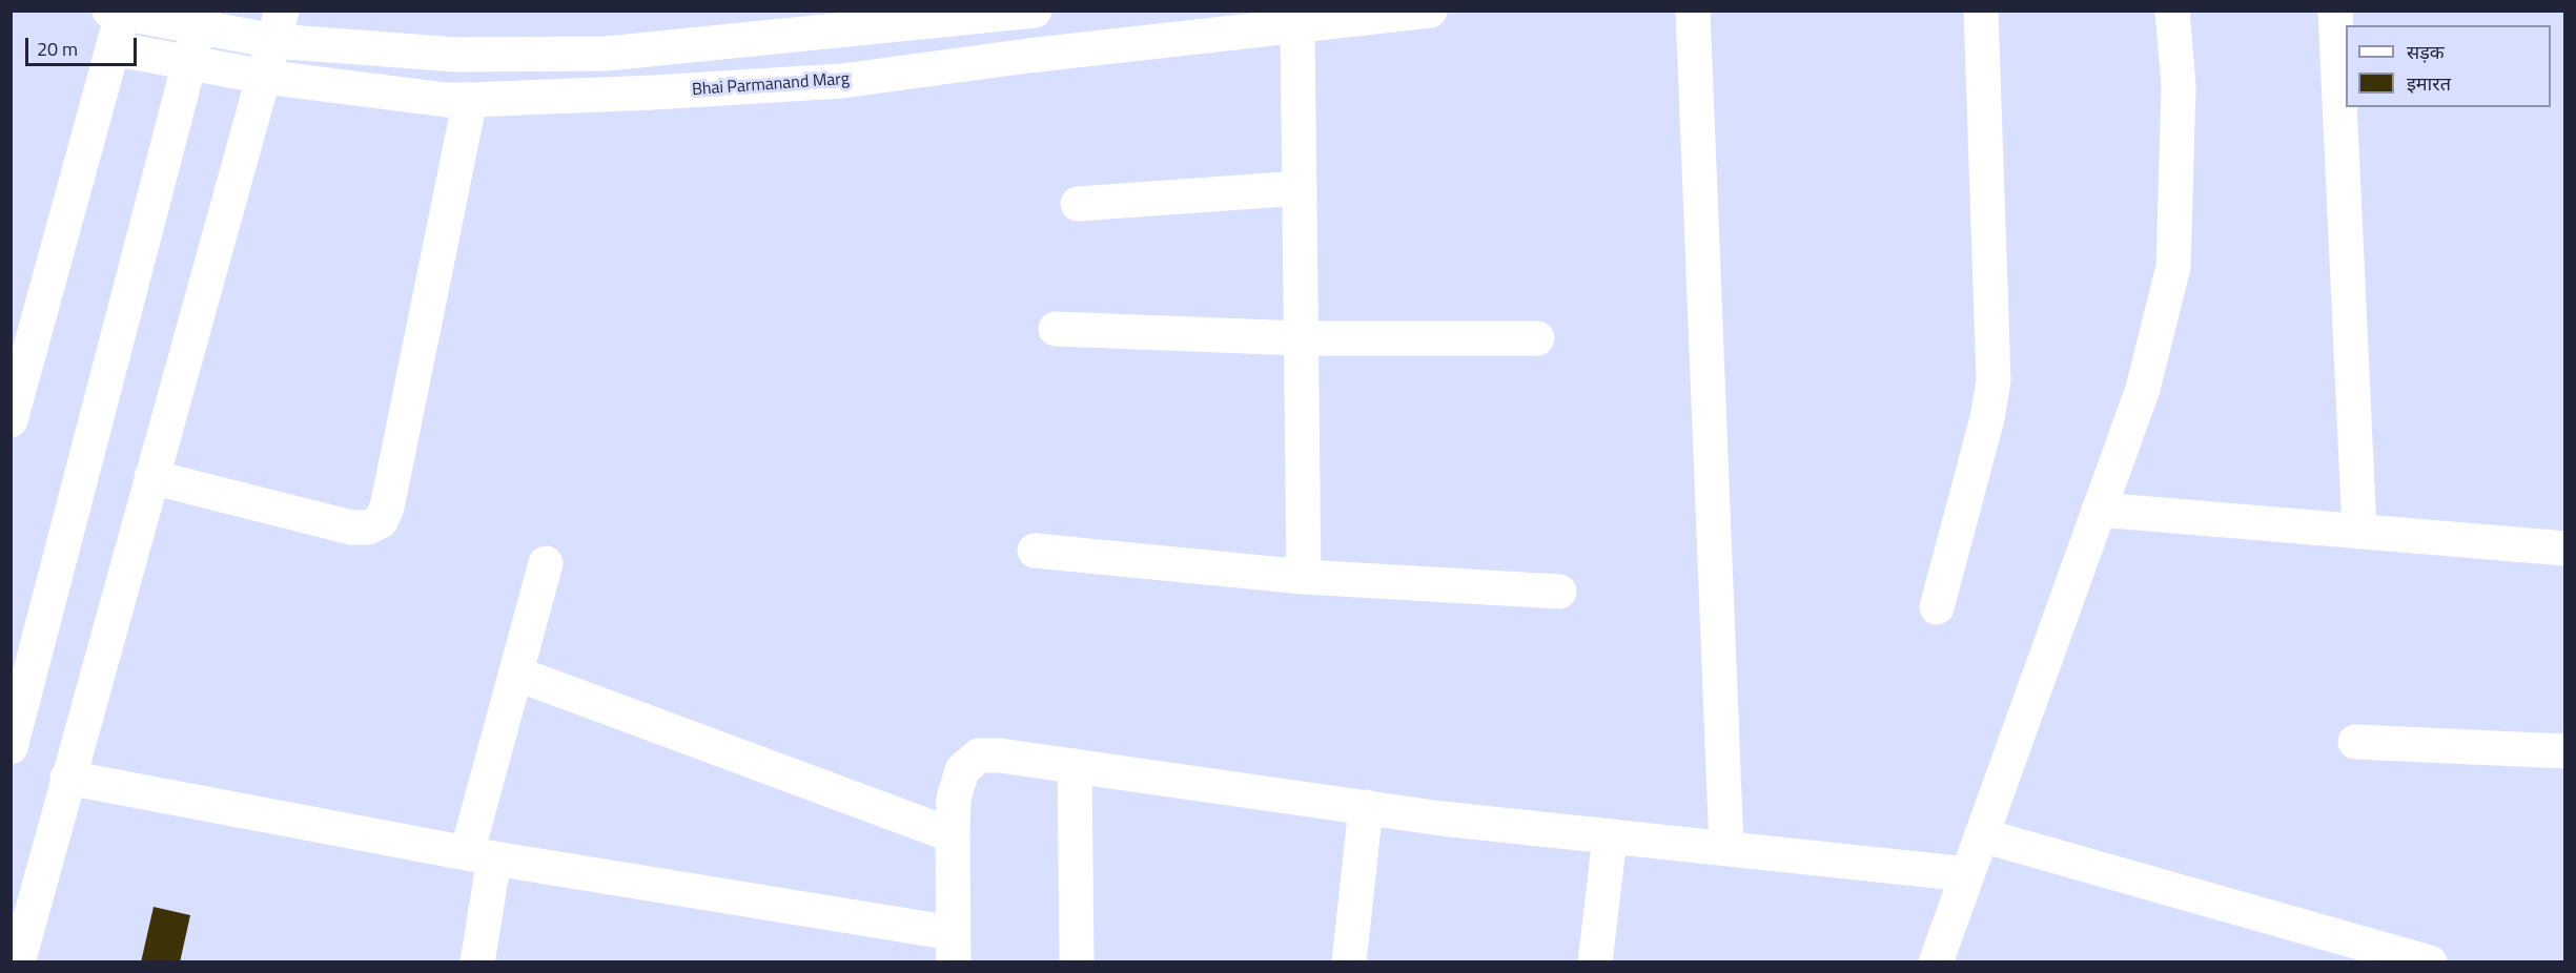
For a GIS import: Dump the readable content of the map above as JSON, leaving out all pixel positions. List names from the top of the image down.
{
  "streets": {
    "street": ["Bhai Parmanand Marg"]
  },
  "legend": ["सड़क", "इमारत"],
  "scale_bar": "20 m"
}
